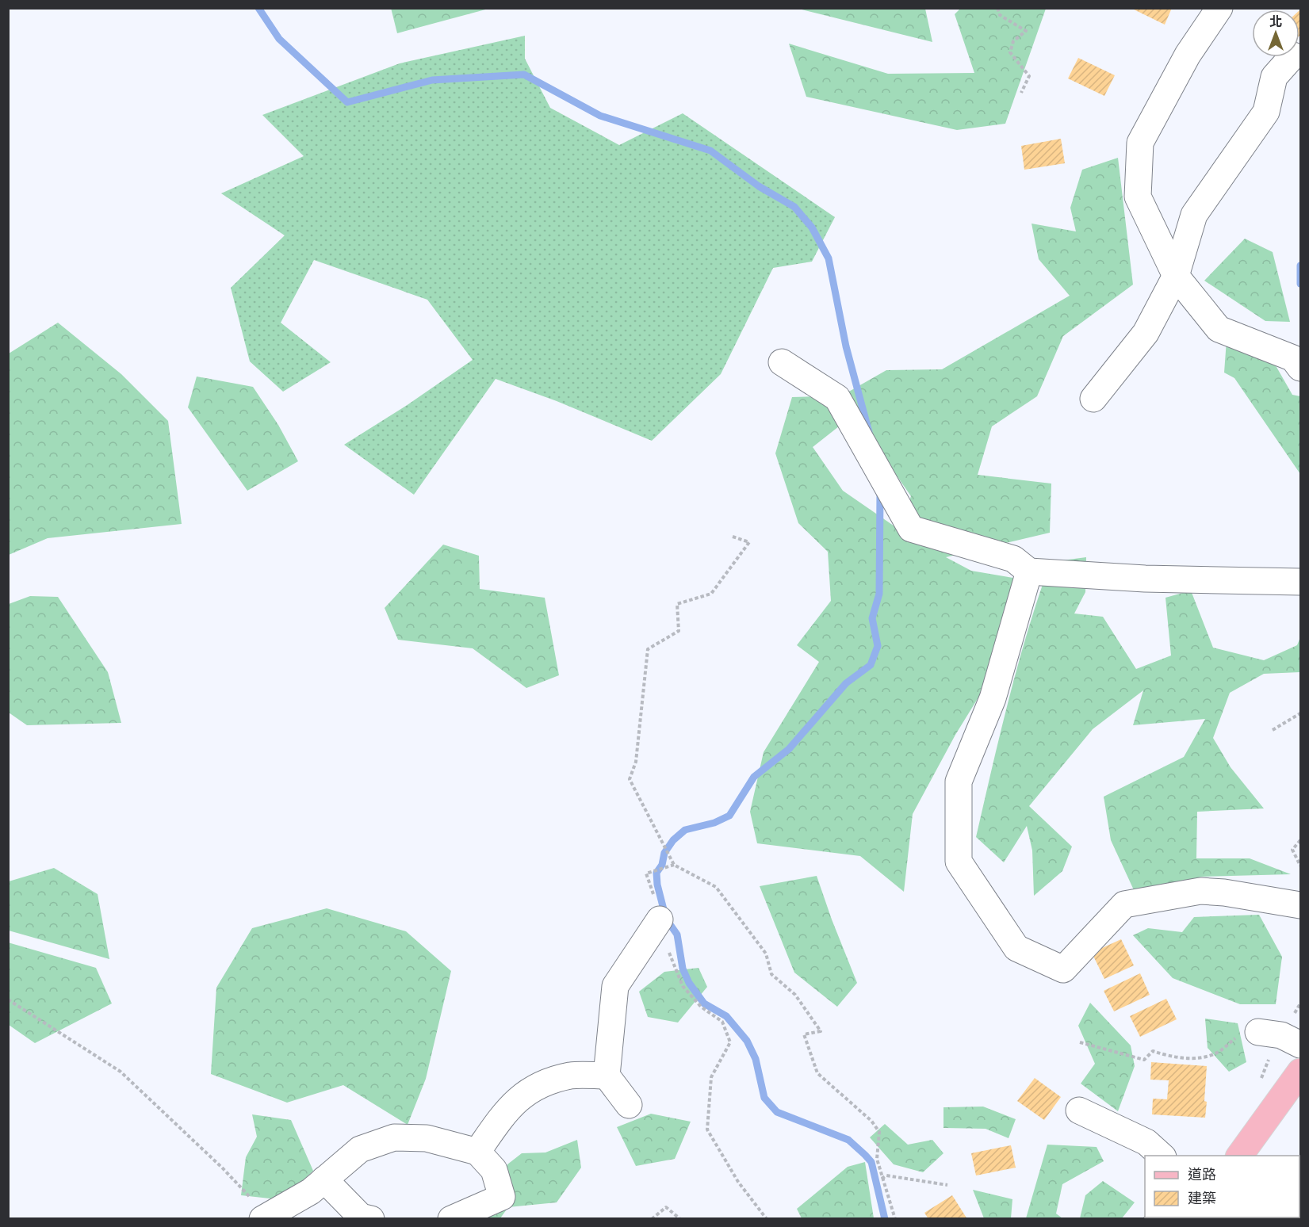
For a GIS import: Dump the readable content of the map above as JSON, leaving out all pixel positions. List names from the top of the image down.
{
  "legend": ["道路", "建築"],
  "north": "top"
}
